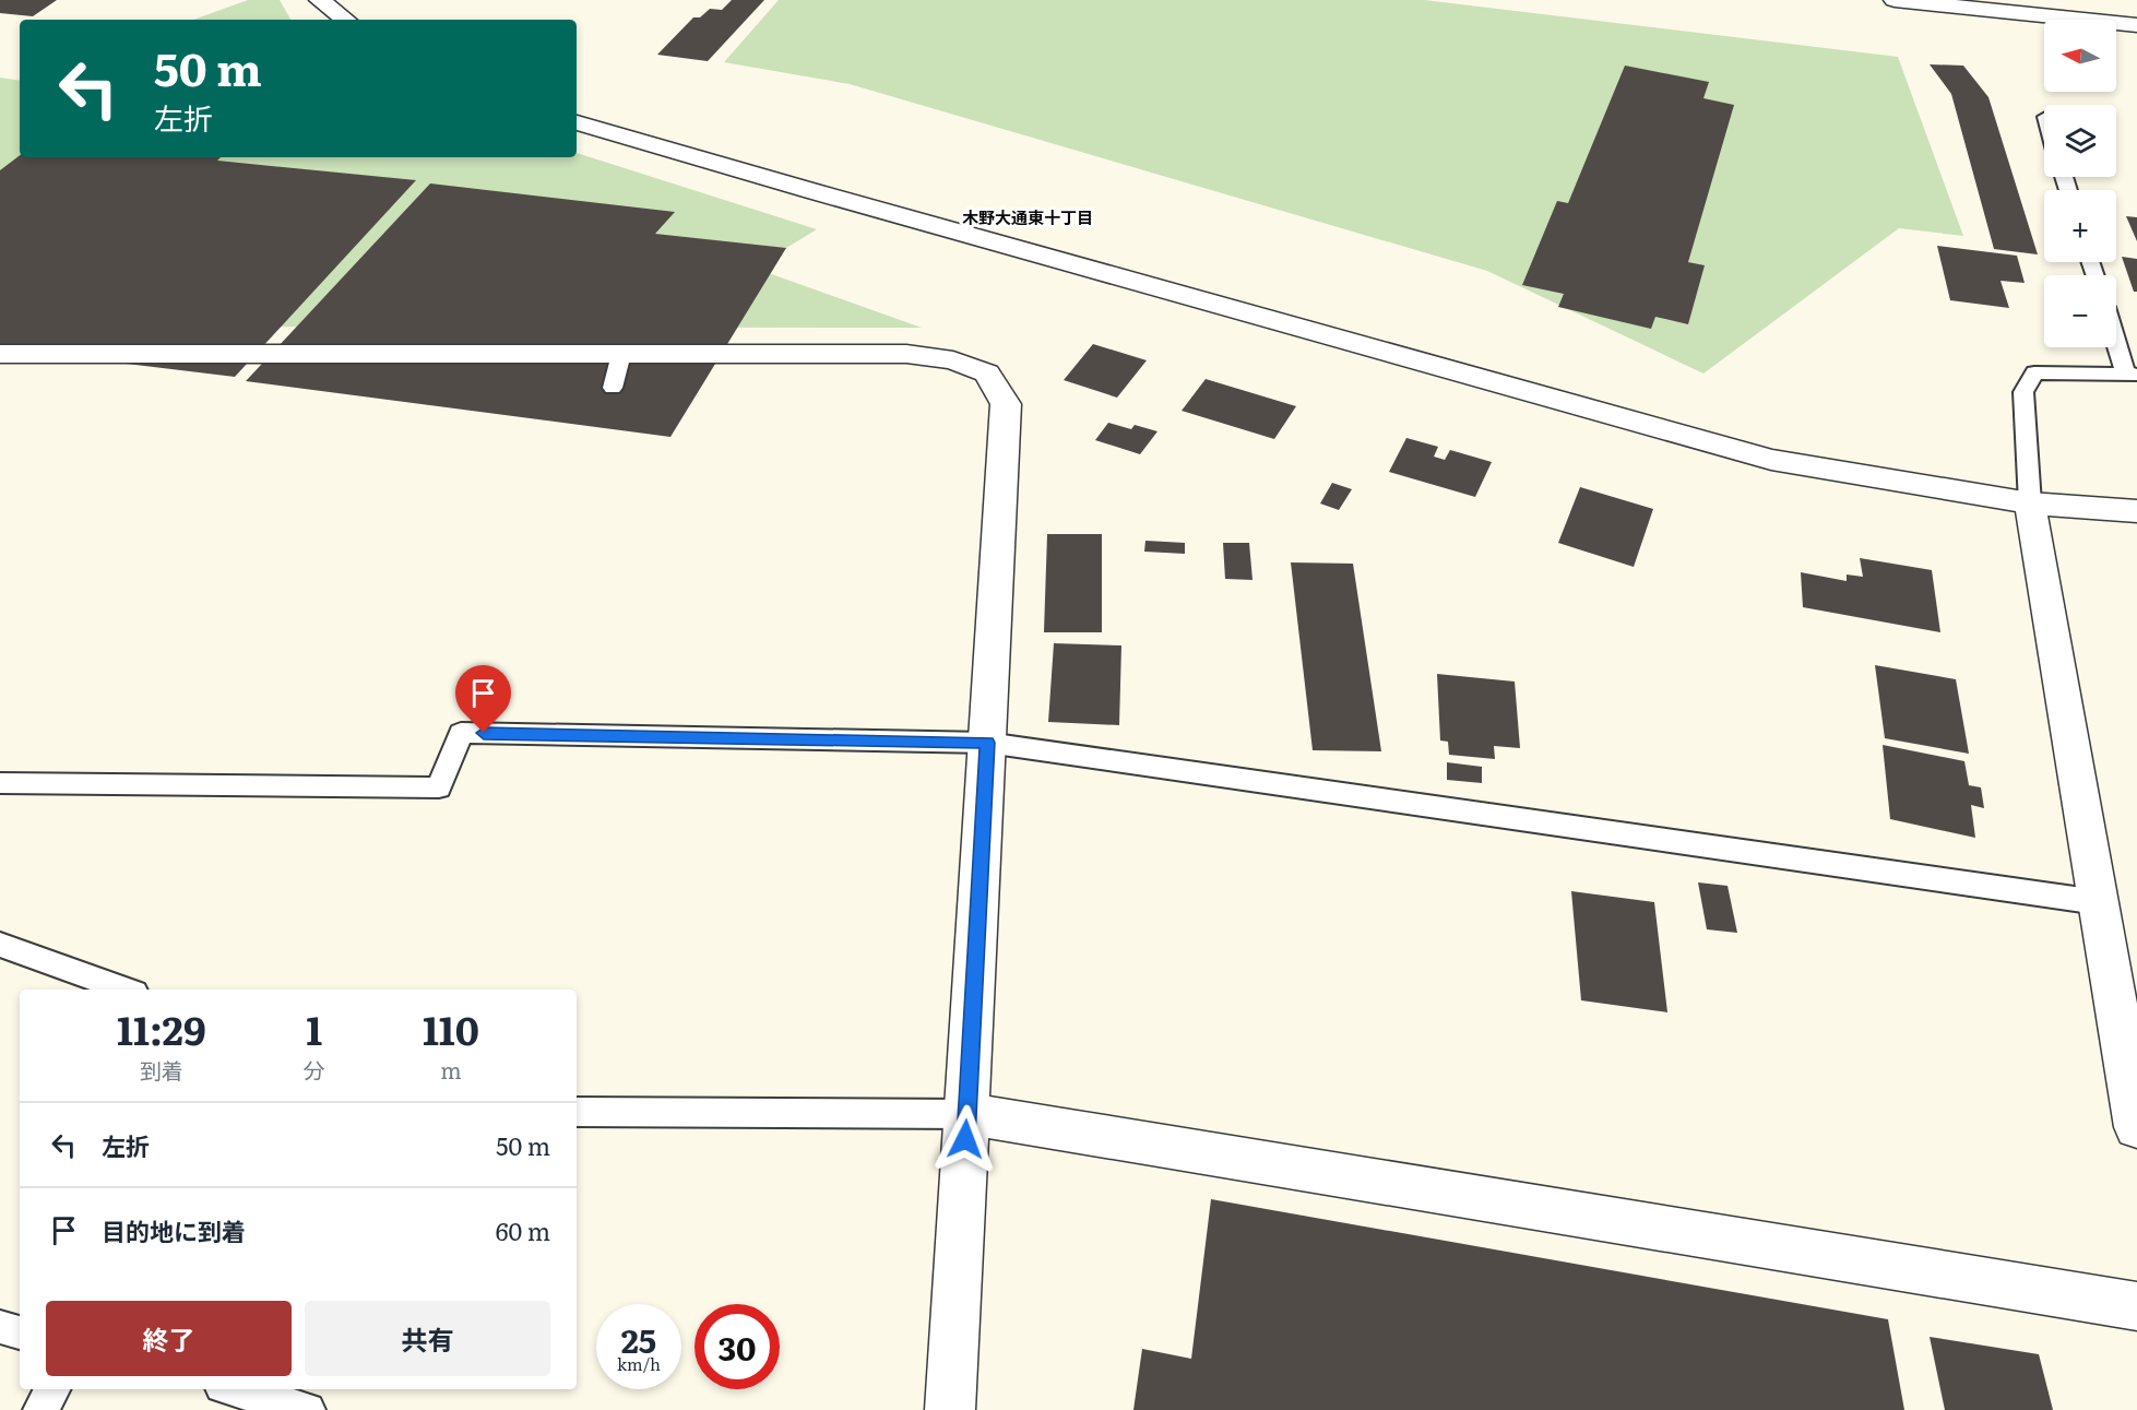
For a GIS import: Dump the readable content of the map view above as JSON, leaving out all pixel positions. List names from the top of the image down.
{
  "districts": ["木野大通東十丁目"],
  "north": "left",
  "page": {
    "map_buttons": ["+", "−"],
    "turn": ["50 m", "左折"],
    "eta": [
      "11:29",
      "到着",
      "1",
      "分",
      "110",
      "m"
    ],
    "list": [
      {
        "name": "左折",
        "value": "50 m"
      },
      {
        "name": "目的地に到着",
        "value": "60 m"
      }
    ],
    "buttons": ["終了", "共有"],
    "speed": "25 km/h",
    "limit": "30"
  }
}
